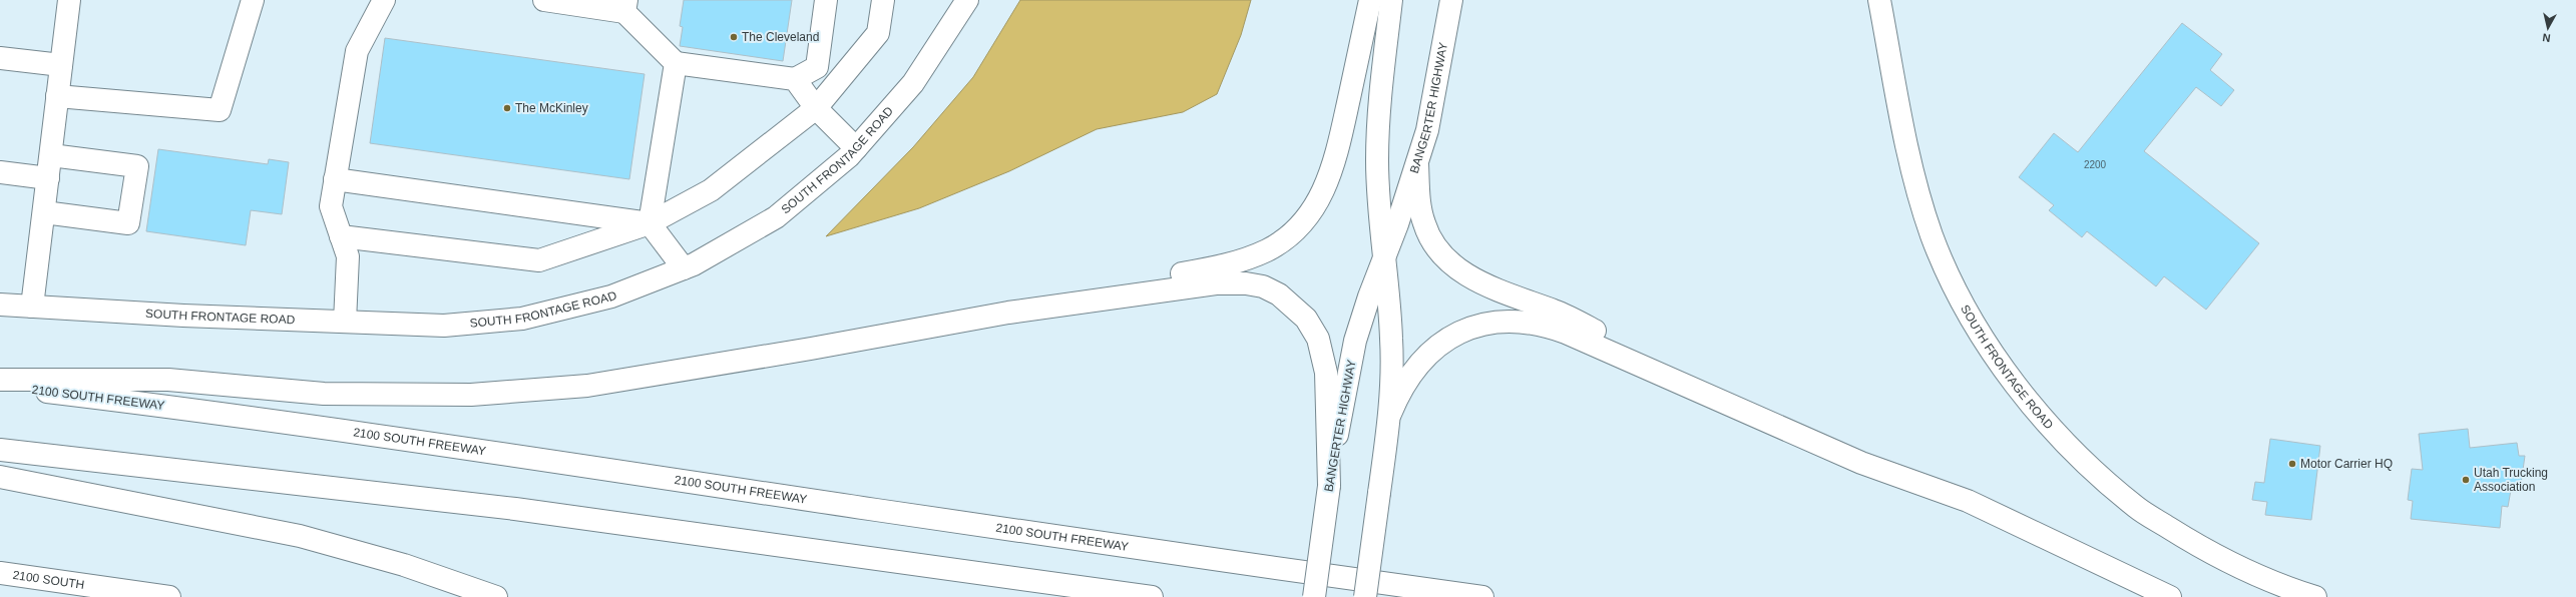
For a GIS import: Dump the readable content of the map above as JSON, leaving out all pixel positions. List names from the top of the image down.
{
  "streets": {
    "main road": [
      "BANGERTER HIGHWAY",
      "SOUTH FRONTAGE ROAD",
      "2100 SOUTH FREEWAY",
      "2100 SOUTH"
    ]
  },
  "places": [
    "The Cleveland",
    "The McKinley",
    "Motor Carrier HQ",
    "Utah Trucking Association"
  ],
  "house_numbers": ["2200"],
  "north": "bottom"
}
